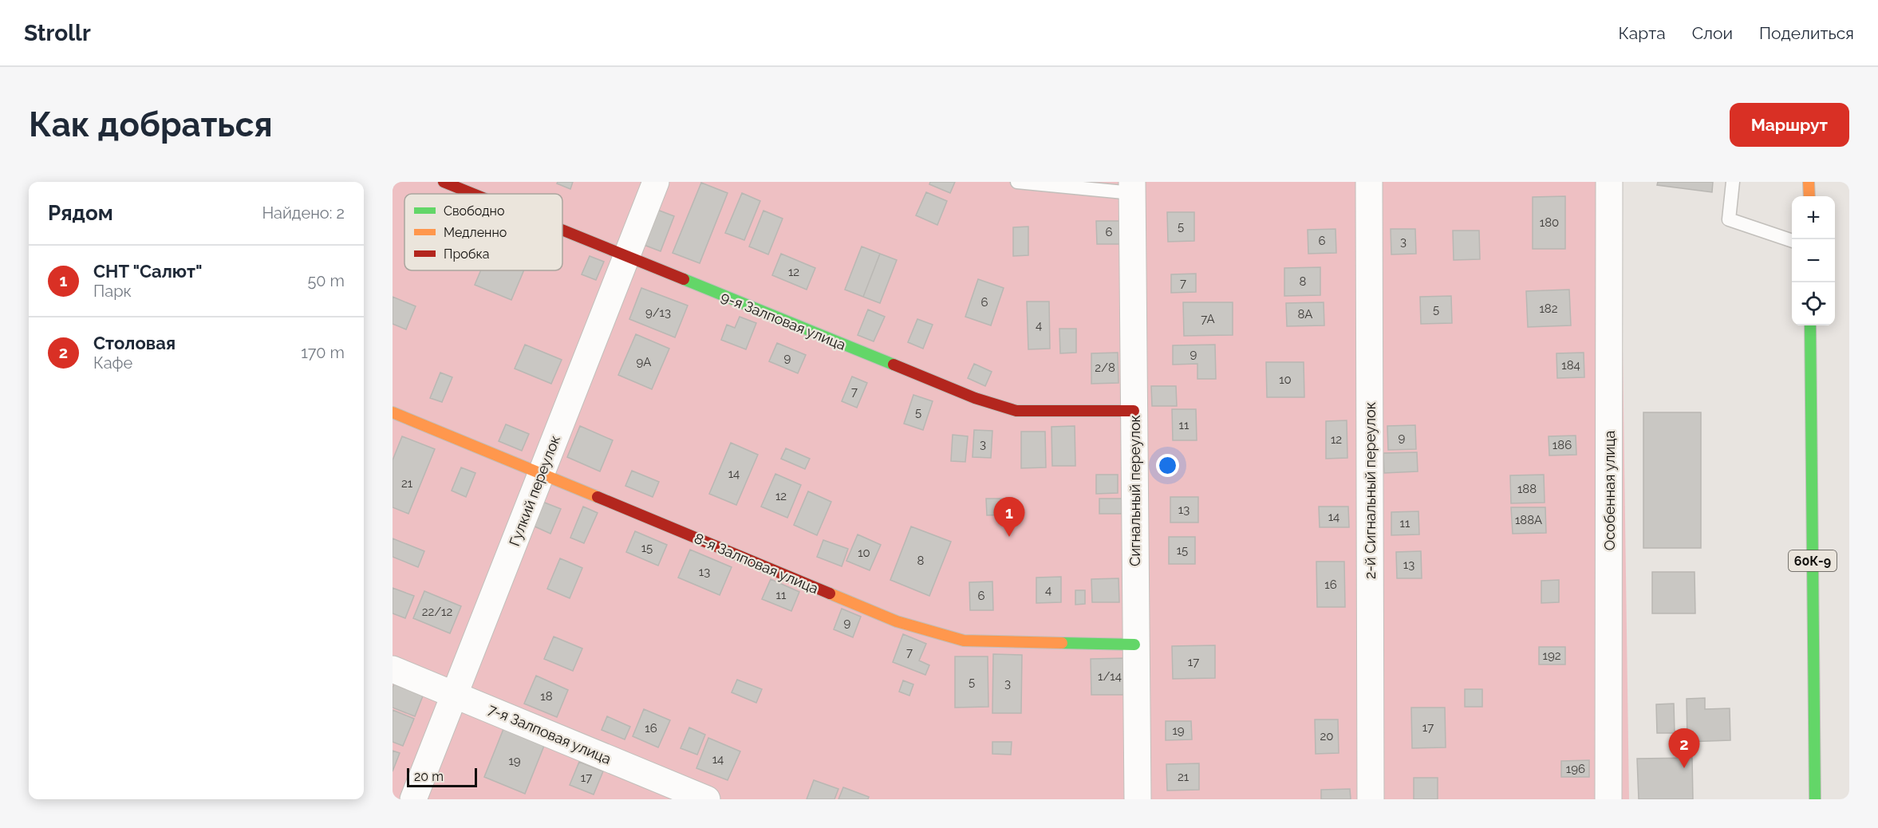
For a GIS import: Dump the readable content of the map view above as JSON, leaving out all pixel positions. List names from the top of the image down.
{
  "streets": {
    "street": [
      "9-я Залповая улица",
      "Гулкий переулок",
      "Сигнальный переулок",
      "2-й Сигнальный переулок",
      "Особенная улица",
      "60К-9",
      "8-я Залповая улица",
      "7-я Залповая улица"
    ]
  },
  "crossings": [
    ["9-я Залповая улица", "Гулкий переулок"],
    ["9-я Залповая улица", "Сигнальный переулок"],
    ["Гулкий переулок", "8-я Залповая улица"],
    ["Гулкий переулок", "7-я Залповая улица"],
    ["Сигнальный переулок", "8-я Залповая улица"]
  ],
  "house_numbers": [
    "180",
    "5",
    "6",
    "6",
    "3",
    "12",
    "8",
    "7",
    "6",
    "182",
    "5",
    "9/13",
    "8А",
    "7А",
    "4",
    "9",
    "9",
    "9А",
    "184",
    "2/8",
    "10",
    "7",
    "5",
    "11",
    "9",
    "12",
    "3",
    "186",
    "14",
    "21",
    "188",
    "12",
    "13",
    "14",
    "188А",
    "11",
    "15",
    "15",
    "10",
    "8",
    "13",
    "13",
    "16",
    "4",
    "11",
    "6",
    "22/12",
    "9",
    "7",
    "192",
    "17",
    "1/14",
    "5",
    "3",
    "18",
    "17",
    "16",
    "19",
    "20",
    "14",
    "19",
    "196",
    "21",
    "17"
  ],
  "legend": ["Свободно", "Медленно", "Пробка"],
  "scale_bar": "20 m",
  "page": {
    "header": "Strollr",
    "nav": ["Карта", "Слои", "Поделиться"],
    "buttons": "Маршрут",
    "title": "Как добраться",
    "heading": ["Рядом", "Найдено: 2"],
    "map_buttons": ["+", "−"],
    "list": [
      {
        "mark": "1",
        "name": "СНТ \"Салют\"",
        "note": "Парк",
        "value": "50 m"
      },
      {
        "mark": "2",
        "name": "Столовая",
        "note": "Кафе",
        "value": "170 m"
      }
    ],
    "pins": ["1", "2"],
    "scale": "20 m"
  }
}
